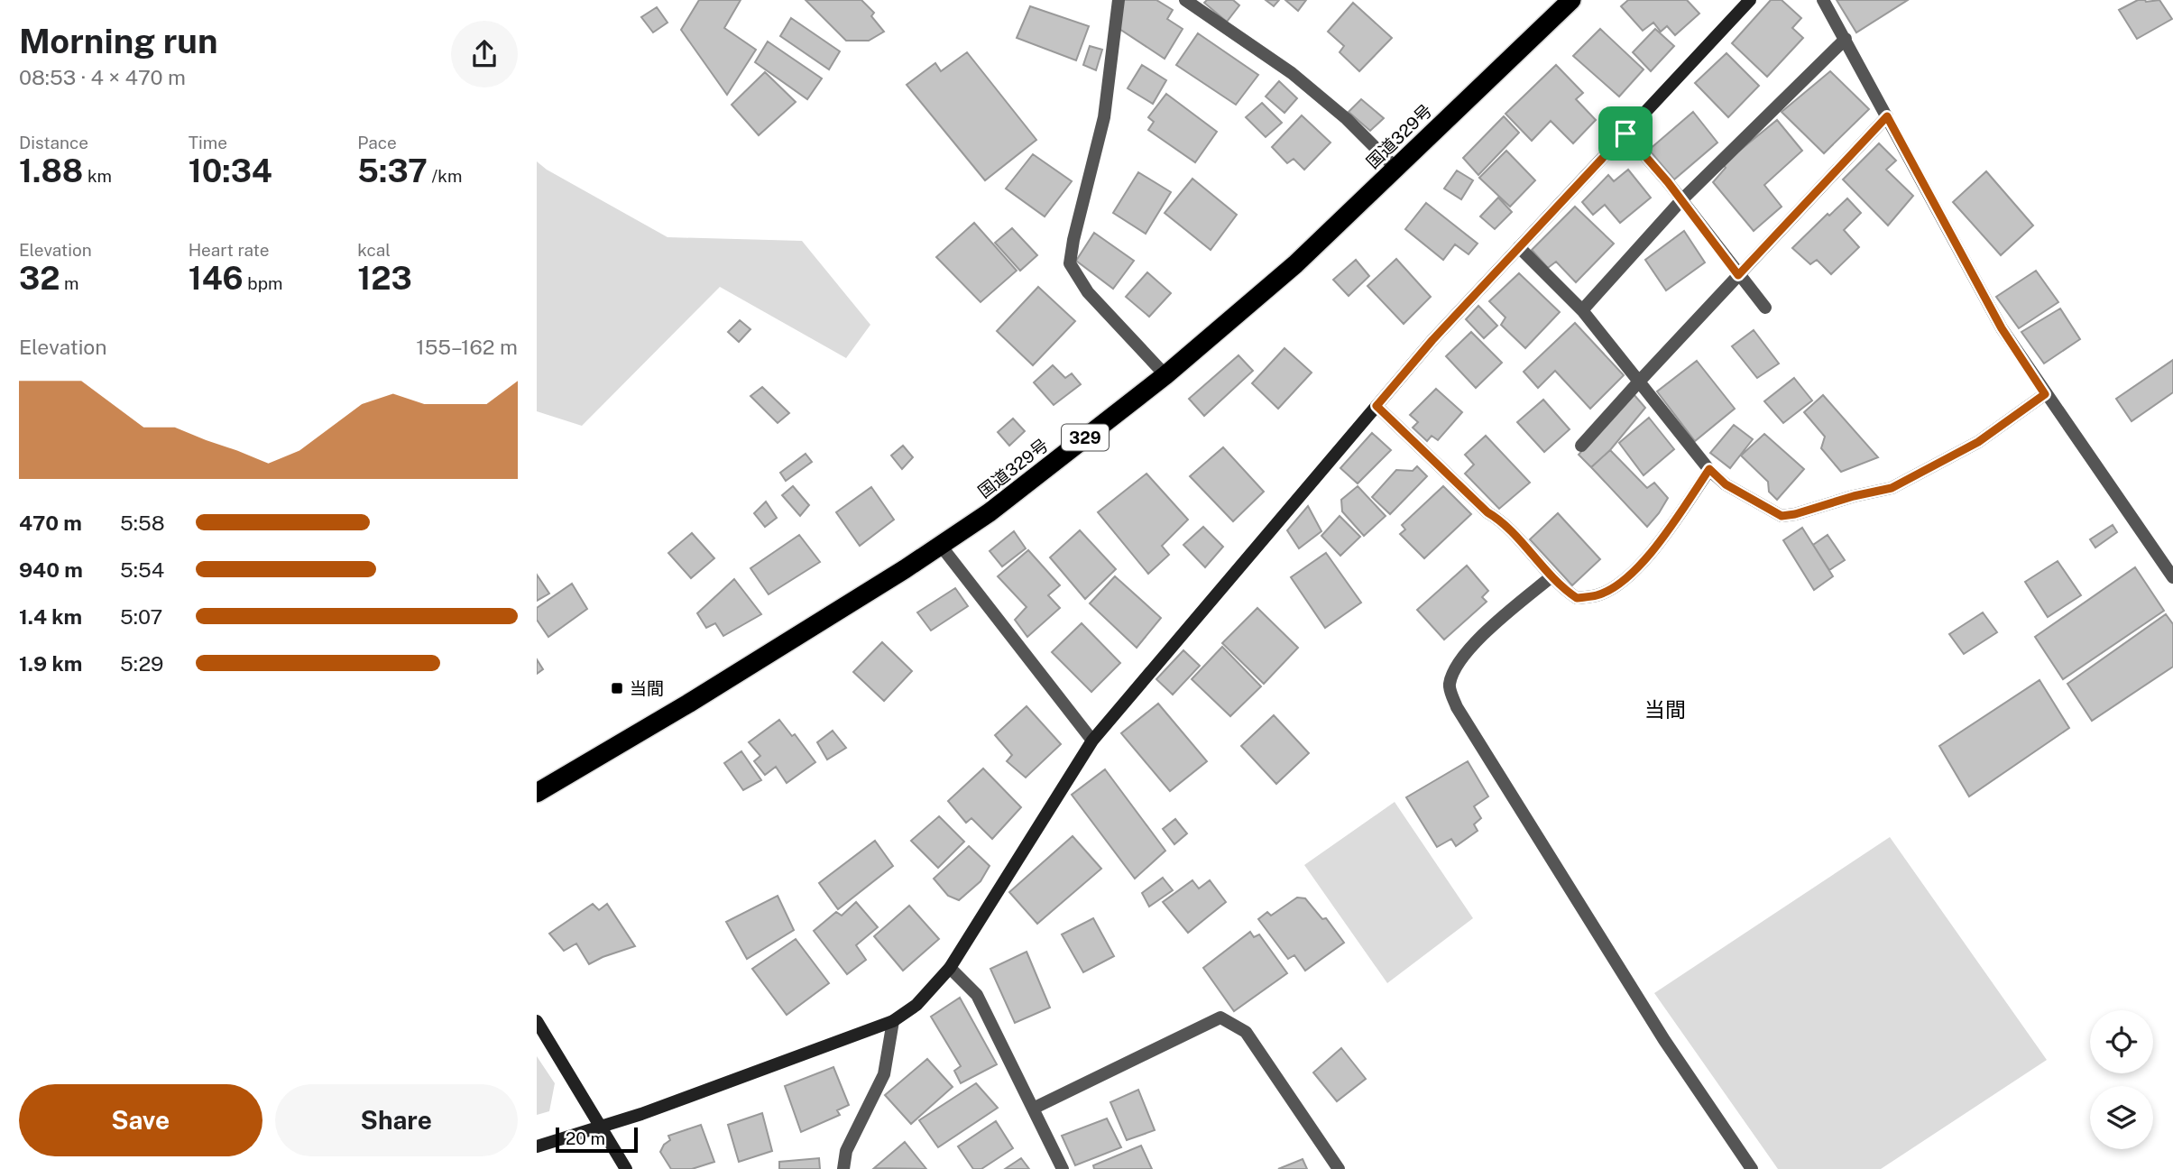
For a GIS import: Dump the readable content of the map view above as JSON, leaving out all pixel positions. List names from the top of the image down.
{
  "streets": {
    "highway": ["国道329号", "329"]
  },
  "districts": ["当間"],
  "places": {
    "transit": ["当間"]
  },
  "scale_bar": "20 m",
  "page": {
    "heading": ["Morning run", "08:53 · 4 × 470 m"],
    "stats": [
      ["Distance", "1.88 km"],
      ["Time", "10:34"],
      ["Pace", "5:37 /km"],
      ["Elevation", "32 m"],
      ["Heart rate", "146 bpm"],
      ["kcal", "123"]
    ],
    "chart": ["Elevation", "155–162 m"],
    "list": [
      {
        "name": "470 m",
        "note": "5:58"
      },
      {
        "name": "940 m",
        "note": "5:54"
      },
      {
        "name": "1.4 km",
        "note": "5:07"
      },
      {
        "name": "1.9 km",
        "note": "5:29"
      }
    ],
    "buttons": ["Save", "Share"],
    "scale": "20 m"
  }
}
